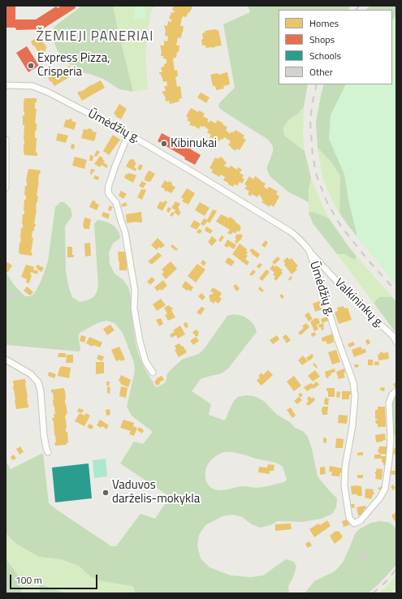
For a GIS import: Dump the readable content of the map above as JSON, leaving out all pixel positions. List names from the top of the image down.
{
  "streets": {
    "street": ["Ūmėdžių g.", "Valkininkų g."]
  },
  "crossings": [
    ["Ūmėdžių g.", "Valkininkų g."]
  ],
  "districts": ["ŽEMIEJI PANERIAI"],
  "places": ["Express Pizza, Crisperia", "Kibinukai", "Vaduvos darželis-mokykla"],
  "legend": [
    "Homes",
    "Shops",
    "Schools",
    "Other"
  ],
  "scale_bar": "100 m"
}
